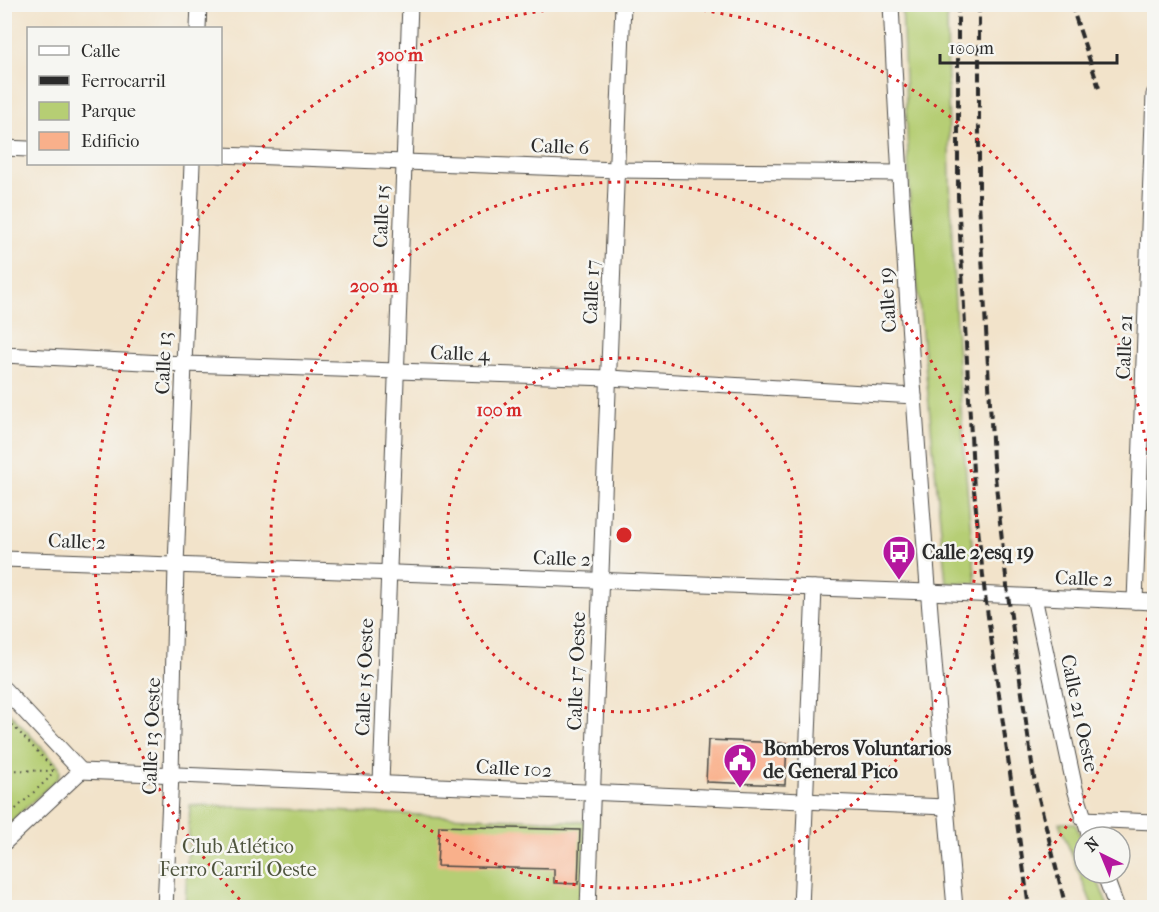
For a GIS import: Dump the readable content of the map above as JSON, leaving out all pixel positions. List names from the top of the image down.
{
  "streets": {
    "street": [
      "Calle 6",
      "Calle 15",
      "Calle 17",
      "Calle 19",
      "Calle 21",
      "Calle 4",
      "Calle 13",
      "Calle 2",
      "Calle 17 Oeste",
      "Calle 15 Oeste",
      "Calle 21 Oeste",
      "Calle 13 Oeste",
      "Calle 102"
    ]
  },
  "crossings": [
    ["Calle 6", "Calle 15"],
    ["Calle 6", "Calle 17"],
    ["Calle 6", "Calle 19"],
    ["Calle 15", "Calle 4"],
    ["Calle 15", "Calle 2"],
    ["Calle 15", "Calle 15 Oeste"],
    ["Calle 17", "Calle 4"],
    ["Calle 17", "Calle 2"],
    ["Calle 17", "Calle 17 Oeste"],
    ["Calle 19", "Calle 4"],
    ["Calle 19", "Calle 2"],
    ["Calle 19", "Calle 102"],
    ["Calle 21", "Calle 2"],
    ["Calle 4", "Calle 13"],
    ["Calle 13", "Calle 2"],
    ["Calle 13", "Calle 13 Oeste"],
    ["Calle 2", "Calle 17 Oeste"],
    ["Calle 2", "Calle 15 Oeste"],
    ["Calle 2", "Calle 21 Oeste"],
    ["Calle 2", "Calle 13 Oeste"],
    ["Calle 17 Oeste", "Calle 102"],
    ["Calle 15 Oeste", "Calle 102"],
    ["Calle 13 Oeste", "Calle 102"]
  ],
  "parks": ["Club Atlético Ferro Carril Oeste"],
  "places": {
    "bus stop": ["Calle 2 esq 19"],
    "public building": ["Bomberos Voluntarios de General Pico"]
  },
  "legend": [
    "Calle",
    "Ferrocarril",
    "Parque",
    "Edificio"
  ],
  "scale_bar": "100 m",
  "north": "top left",
  "rings": ["300 m", "200 m", "100 m"]
}
